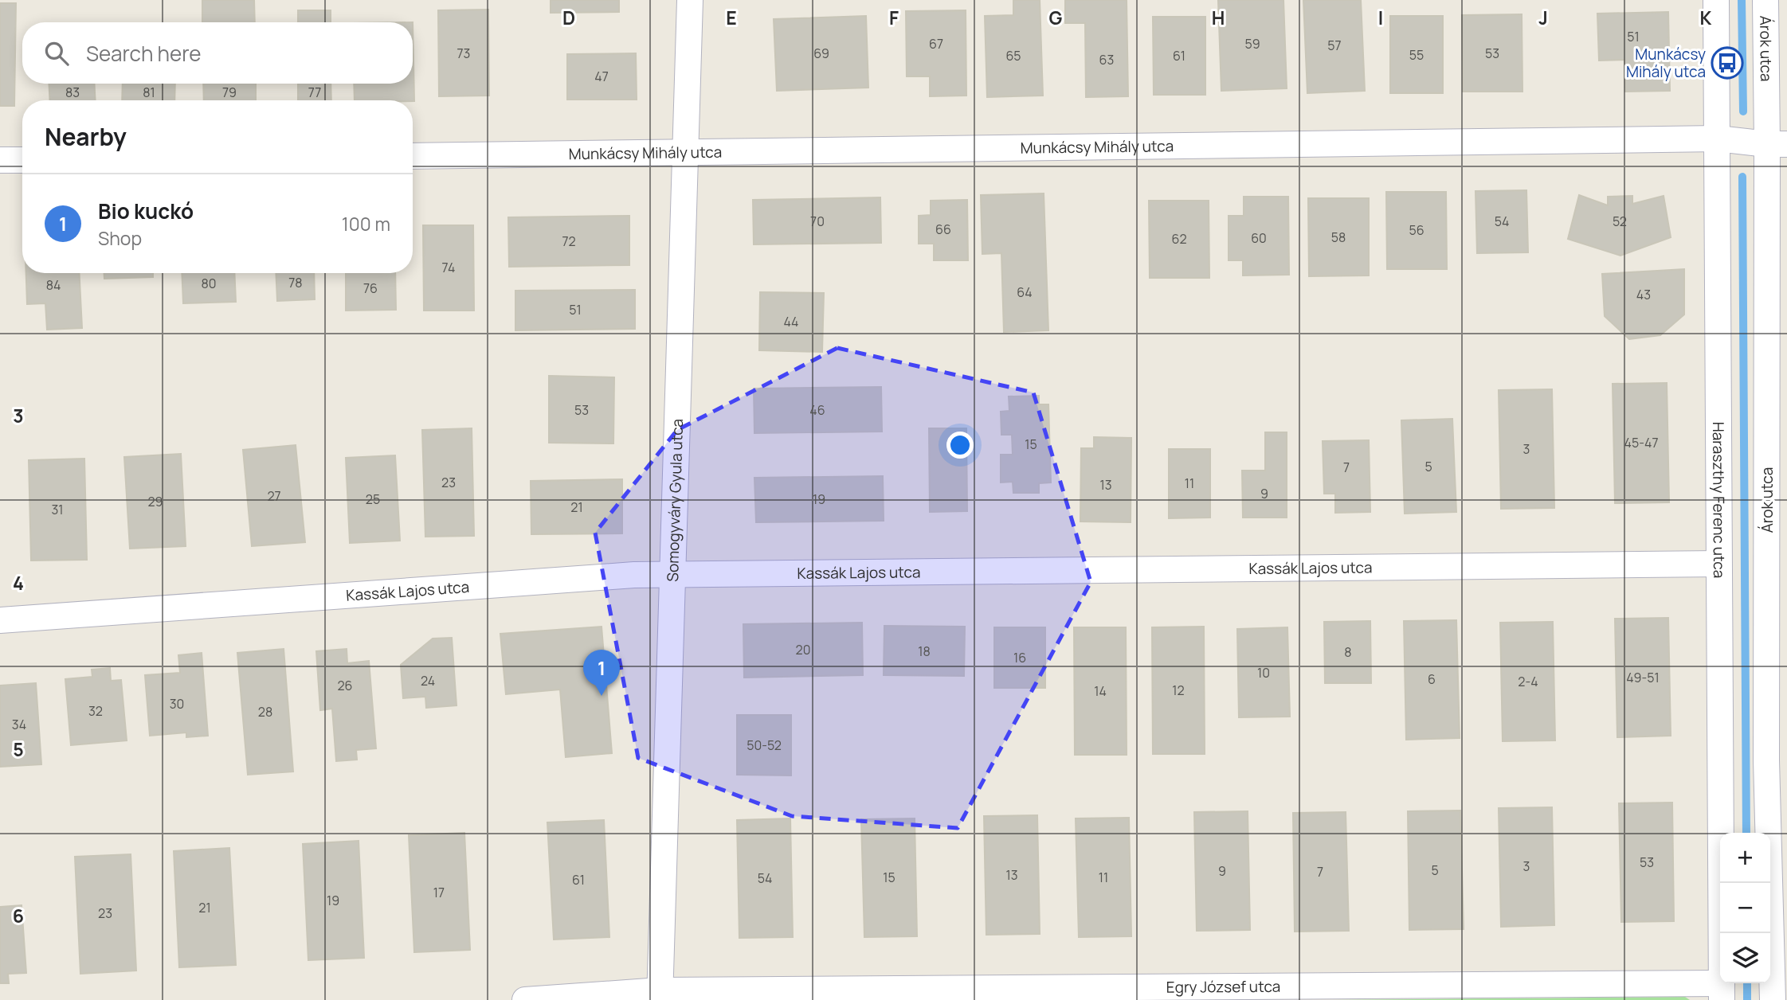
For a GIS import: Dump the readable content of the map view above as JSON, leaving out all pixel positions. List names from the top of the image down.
{
  "streets": {
    "street": [
      "Árok utca",
      "Munkácsy Mihály utca",
      "Somogyváry Gyula utca",
      "Haraszthy Ferenc utca",
      "Kassák Lajos utca",
      "Egry József utca"
    ]
  },
  "crossings": [
    ["Árok utca", "Munkácsy Mihály utca"],
    ["Munkácsy Mihály utca", "Somogyváry Gyula utca"],
    ["Munkácsy Mihály utca", "Haraszthy Ferenc utca"],
    ["Somogyváry Gyula utca", "Kassák Lajos utca"],
    ["Somogyváry Gyula utca", "Egry József utca"],
    ["Haraszthy Ferenc utca", "Kassák Lajos utca"],
    ["Haraszthy Ferenc utca", "Egry József utca"]
  ],
  "places": {
    "bus stop": ["Munkácsy Mihály utca"]
  },
  "house_numbers": [
    "51",
    "67",
    "59",
    "57",
    "73",
    "69",
    "53",
    "55",
    "65",
    "61",
    "63",
    "47",
    "83",
    "81",
    "79",
    "77",
    "70",
    "54",
    "52",
    "66",
    "56",
    "58",
    "60",
    "62",
    "72",
    "74",
    "78",
    "80",
    "84",
    "76",
    "64",
    "43",
    "51",
    "44",
    "53",
    "46",
    "45-47",
    "15",
    "3",
    "5",
    "7",
    "23",
    "11",
    "13",
    "9",
    "27",
    "25",
    "19",
    "29",
    "21",
    "31",
    "20",
    "18",
    "8",
    "16",
    "10",
    "49-51",
    "6",
    "24",
    "2-4",
    "26",
    "12",
    "14",
    "30",
    "32",
    "28",
    "34",
    "50-52",
    "53",
    "3",
    "5",
    "9",
    "7",
    "13",
    "15",
    "11",
    "54",
    "61",
    "17",
    "19",
    "21",
    "23"
  ],
  "page": {
    "search": "Search here",
    "heading": "Nearby",
    "list": [
      {
        "mark": "1",
        "name": "Bio kuckó",
        "note": "Shop",
        "value": "100 m"
      }
    ],
    "pins": "1",
    "map_buttons": ["+", "−"]
  },
  "grid": {
    "columns": [
      "D",
      "E",
      "F",
      "G",
      "H",
      "I",
      "J",
      "K"
    ],
    "rows": [
      "3",
      "4",
      "5",
      "6"
    ]
  }
}
